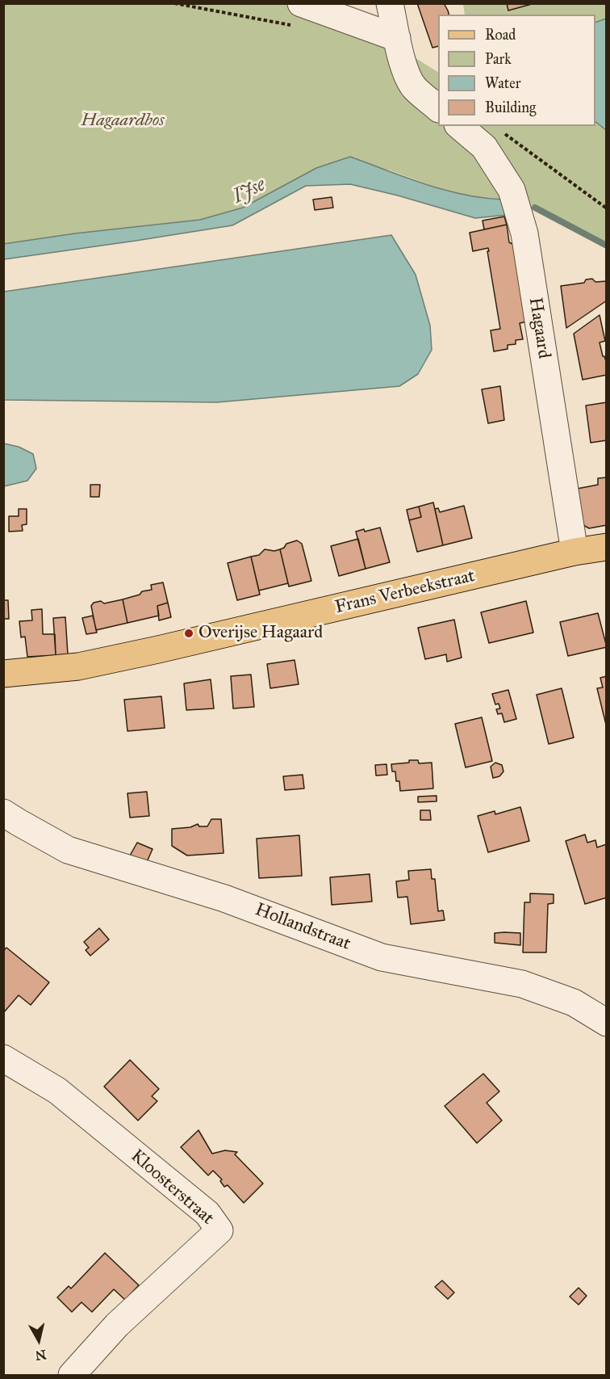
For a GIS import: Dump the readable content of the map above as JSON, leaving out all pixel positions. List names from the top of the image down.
{
  "streets": {
    "main road": ["Frans Verbeekstraat"],
    "street": ["Hagaard", "Hollandstraat", "Kloosterstraat"]
  },
  "crossings": [
    ["Hagaard", "Frans Verbeekstraat"]
  ],
  "water": ["IJse"],
  "parks": ["Hagaardbos"],
  "places": ["Overijse Hagaard"],
  "legend": [
    "Road",
    "Park",
    "Water",
    "Building"
  ],
  "north": "bottom"
}
